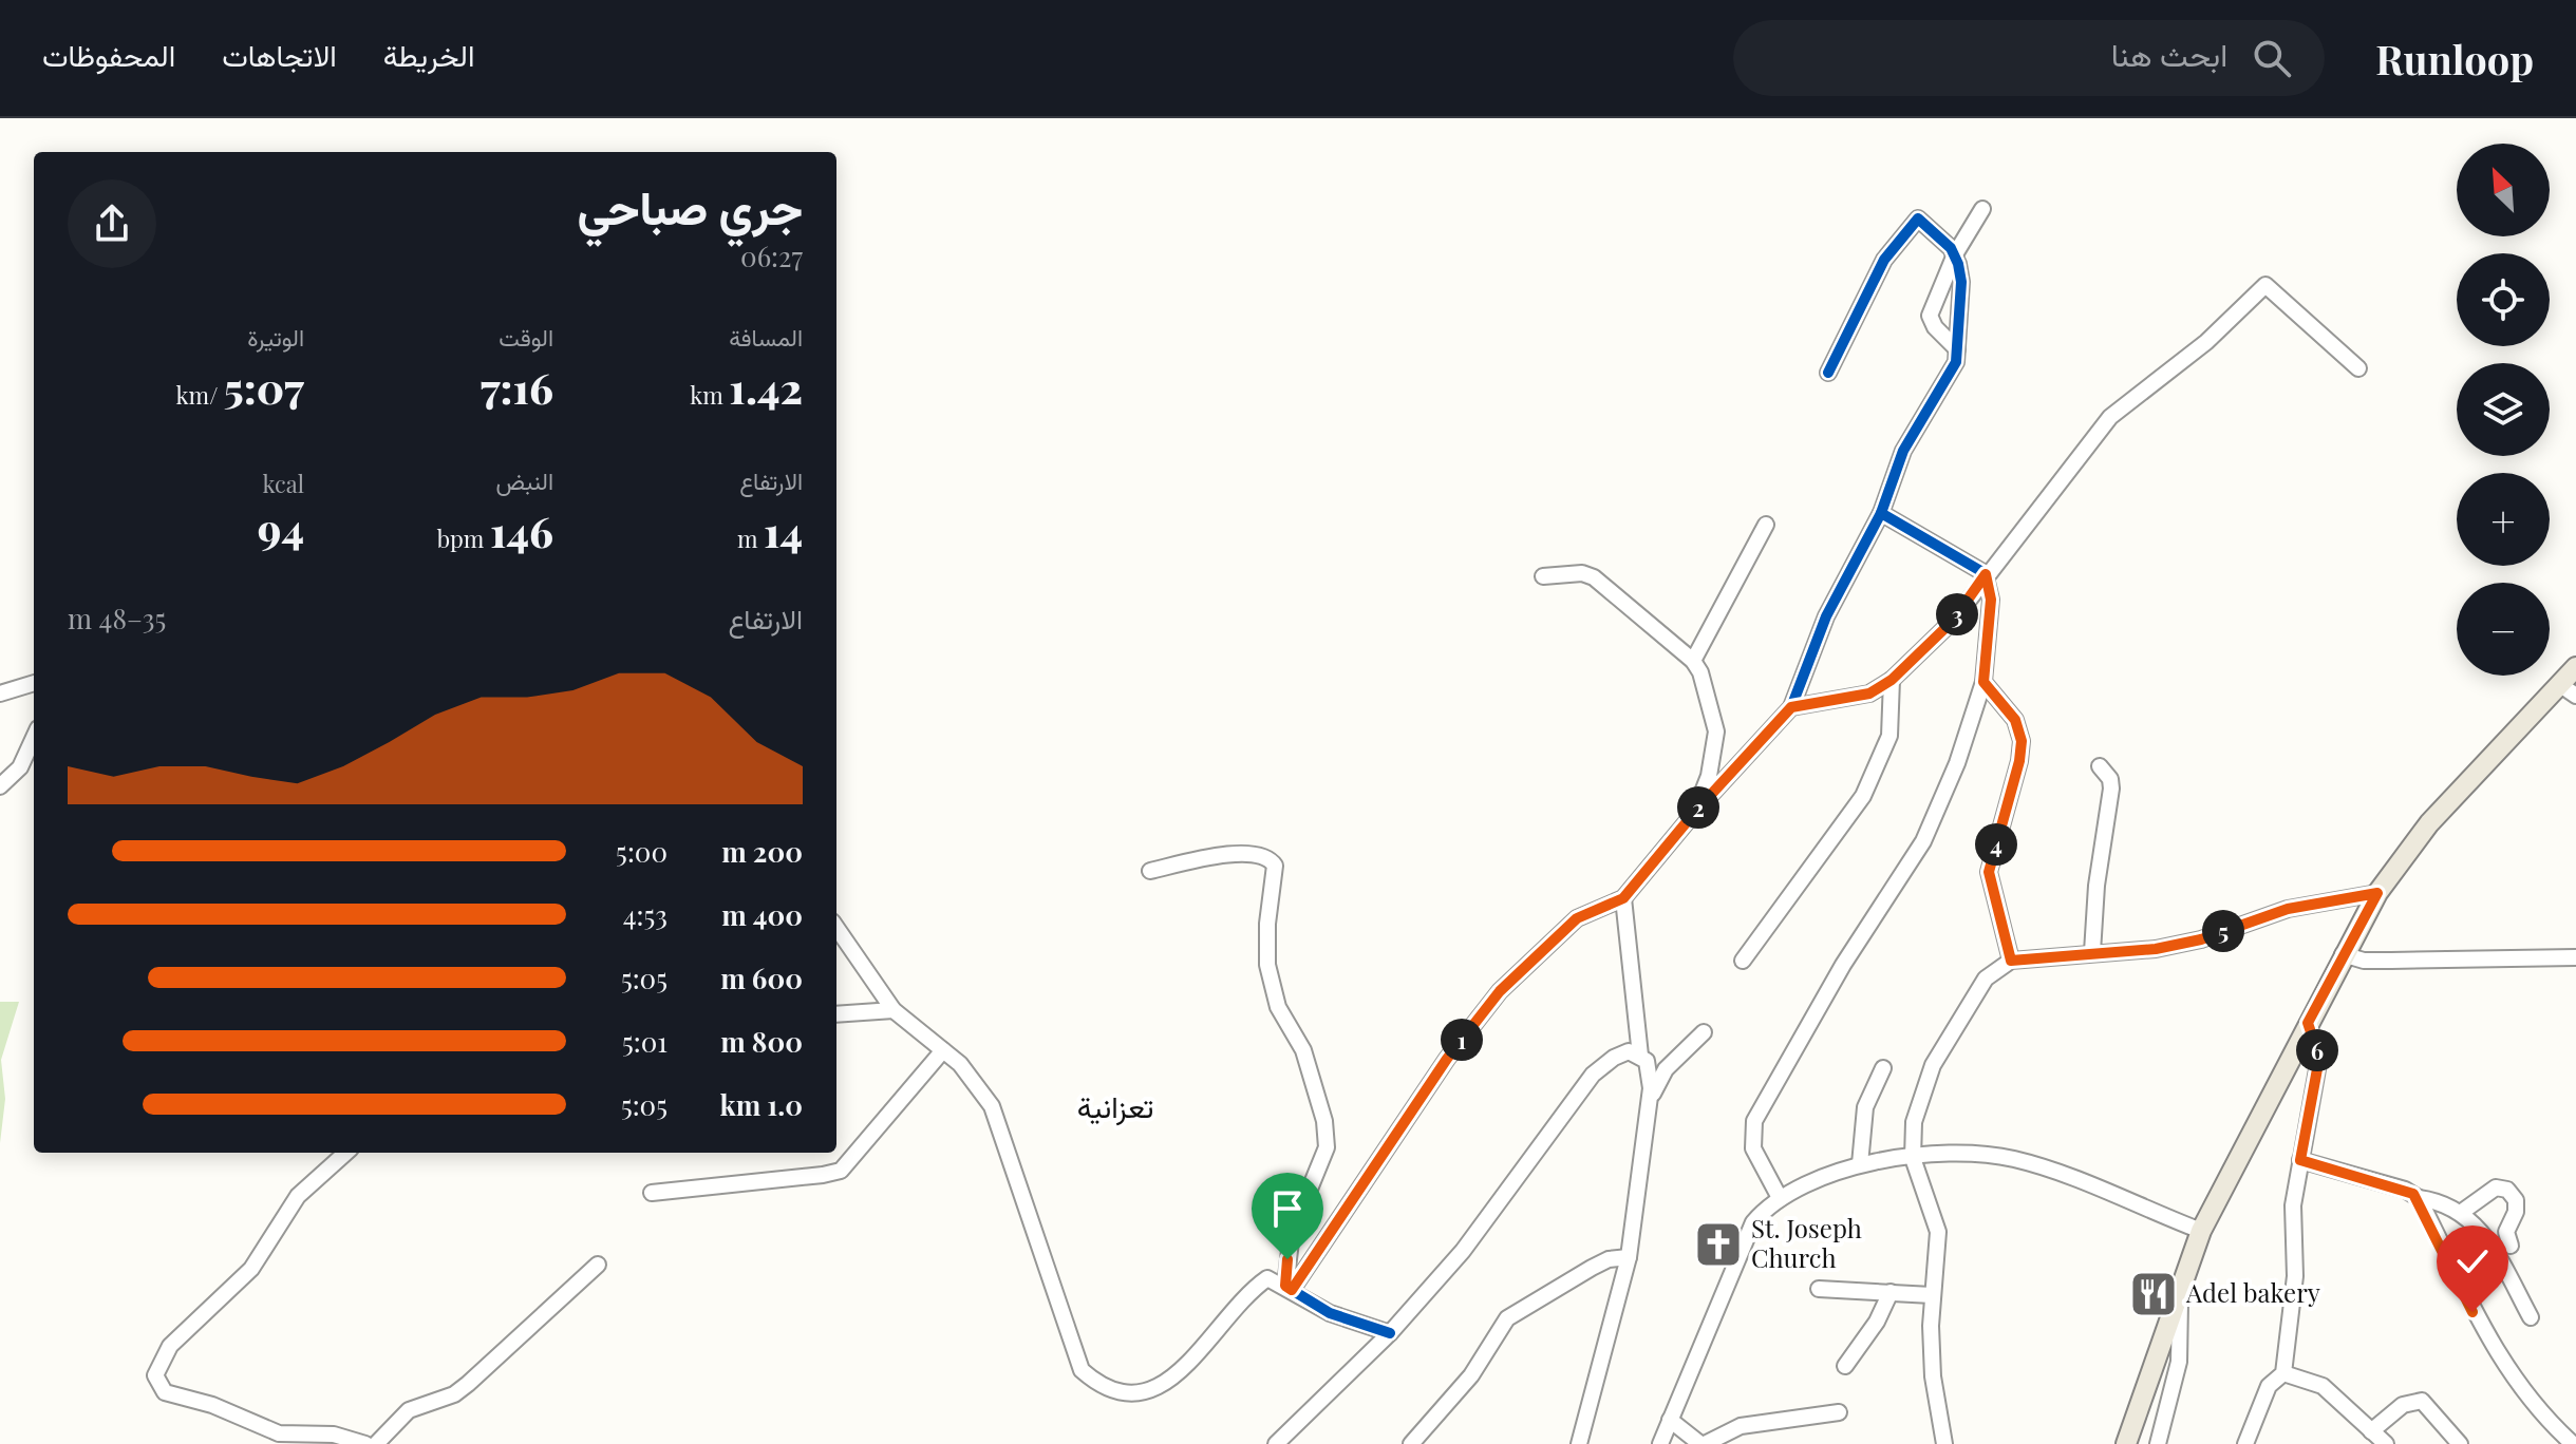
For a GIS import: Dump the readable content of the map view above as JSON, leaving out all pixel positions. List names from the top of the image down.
{
  "districts": ["تعزانية"],
  "places": {
    "church": ["St. Joseph Church"],
    "restaurant": ["Adel bakery"]
  },
  "north": "top left",
  "page": {
    "header": "Runloop",
    "search": "ابحث هنا",
    "nav": ["الخريطة", "الاتجاهات", "المحفوظات"],
    "map_buttons": ["+", "−"],
    "heading": ["جري صباحي", "06:27"],
    "stats": [
      ["المسافة", "1.42 km"],
      ["الوقت", "7:16"],
      ["الوتيرة", "5:07 /km"],
      ["الارتفاع", "14 m"],
      ["النبض", "146 bpm"],
      ["kcal", "94"]
    ],
    "chart": ["الارتفاع", "35–48 m"],
    "pins": [
      "3",
      "2",
      "4",
      "5",
      "1",
      "6"
    ],
    "list": [
      {
        "name": "200 m",
        "note": "5:00"
      },
      {
        "name": "400 m",
        "note": "4:53"
      },
      {
        "name": "600 m",
        "note": "5:05"
      },
      {
        "name": "800 m",
        "note": "5:01"
      },
      {
        "name": "1.0 km",
        "note": "5:05"
      }
    ]
  }
}
